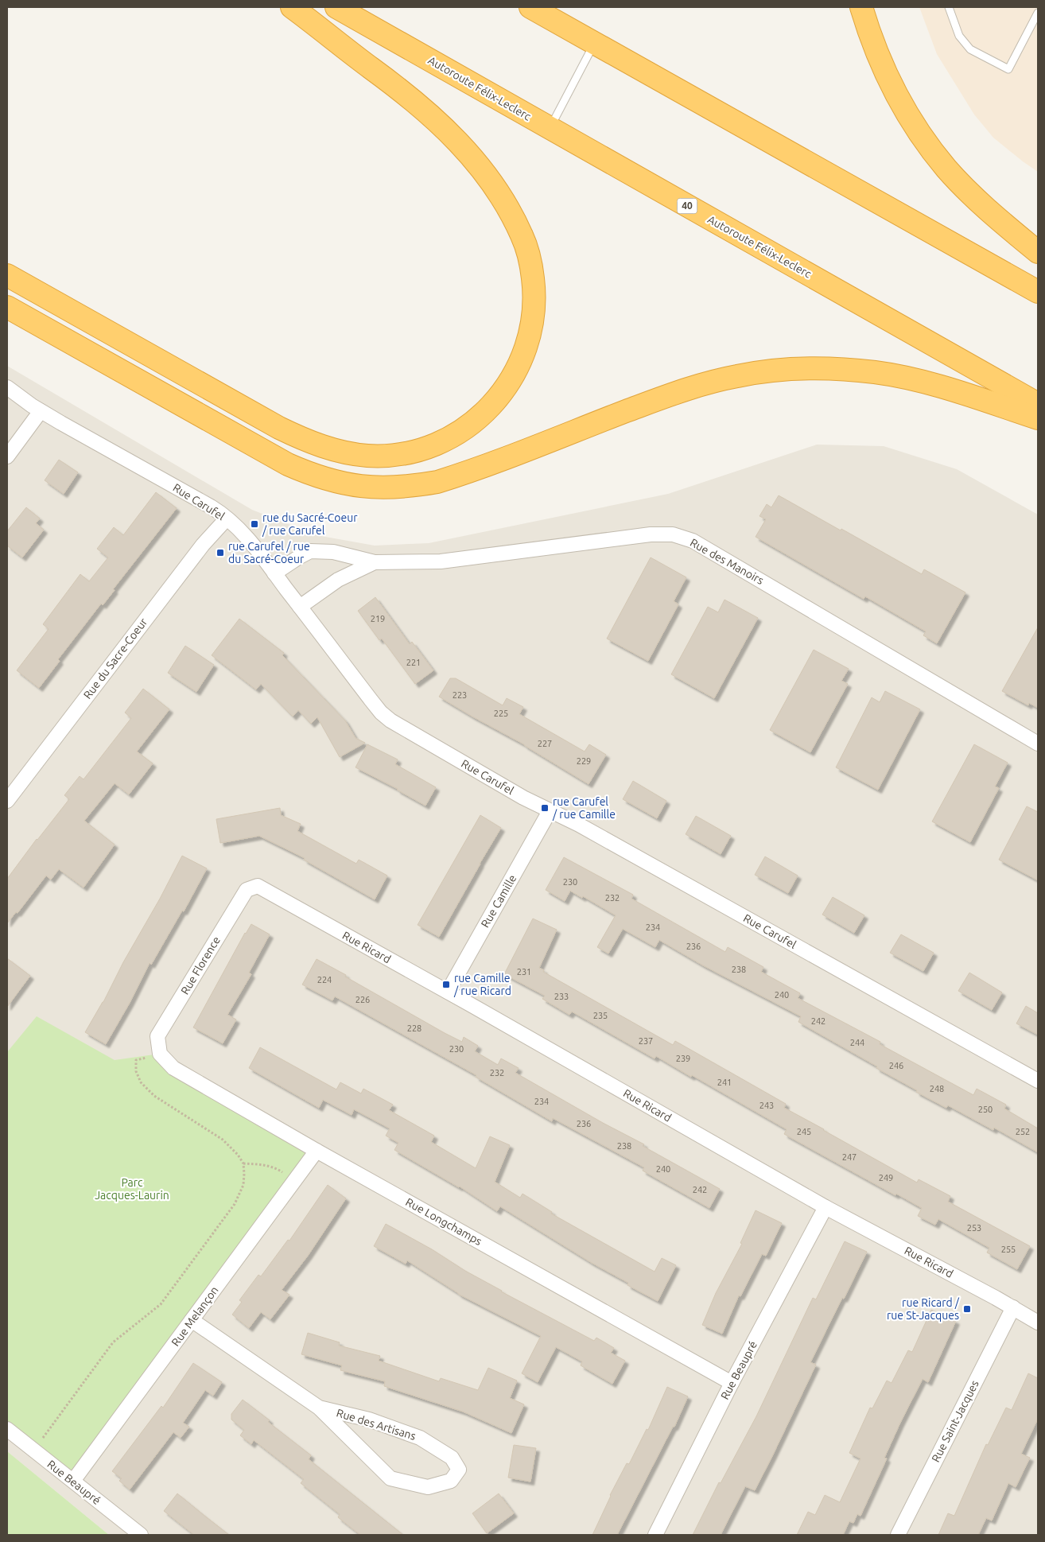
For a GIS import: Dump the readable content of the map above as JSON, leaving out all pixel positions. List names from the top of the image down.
{
  "streets": {
    "highway": ["Autoroute Félix-Leclerc", "40"],
    "street": [
      "Rue Carufel",
      "Rue des Manoirs",
      "Rue du Sacre-Coeur",
      "Rue Camille",
      "Rue Ricard",
      "Rue Florence",
      "Rue Longchamps",
      "Rue Melançon",
      "Rue Beaupré",
      "Rue Saint-Jacques",
      "Rue des Artisans"
    ]
  },
  "crossings": [
    ["Rue Carufel", "Rue des Manoirs"],
    ["Rue Carufel", "Rue du Sacre-Coeur"],
    ["Rue Carufel", "Rue Camille"],
    ["Rue Camille", "Rue Ricard"],
    ["Rue Ricard", "Rue Florence"],
    ["Rue Ricard", "Rue Beaupré"],
    ["Rue Ricard", "Rue Saint-Jacques"],
    ["Rue Florence", "Rue Longchamps"],
    ["Rue Longchamps", "Rue Melançon"],
    ["Rue Longchamps", "Rue Beaupré"],
    ["Rue Melançon", "Rue Beaupré"],
    ["Rue Melançon", "Rue des Artisans"]
  ],
  "parks": ["Parc Jacques-Laurin"],
  "places": {
    "transit": [
      "rue du Sacré-Coeur / rue Carufel",
      "rue Carufel / rue du Sacré-Coeur",
      "rue Carufel / rue Camille",
      "rue Camille / rue Ricard",
      "rue Ricard / rue St-Jacques"
    ]
  },
  "house_numbers": [
    "219",
    "221",
    "223",
    "225",
    "227",
    "229",
    "230",
    "232",
    "234",
    "236",
    "238",
    "231",
    "224",
    "240",
    "233",
    "226",
    "235",
    "242",
    "228",
    "237",
    "244",
    "230",
    "239",
    "246",
    "232",
    "241",
    "248",
    "234",
    "243",
    "250",
    "236",
    "245",
    "252",
    "238",
    "247",
    "240",
    "249",
    "242",
    "253",
    "255"
  ]
}
